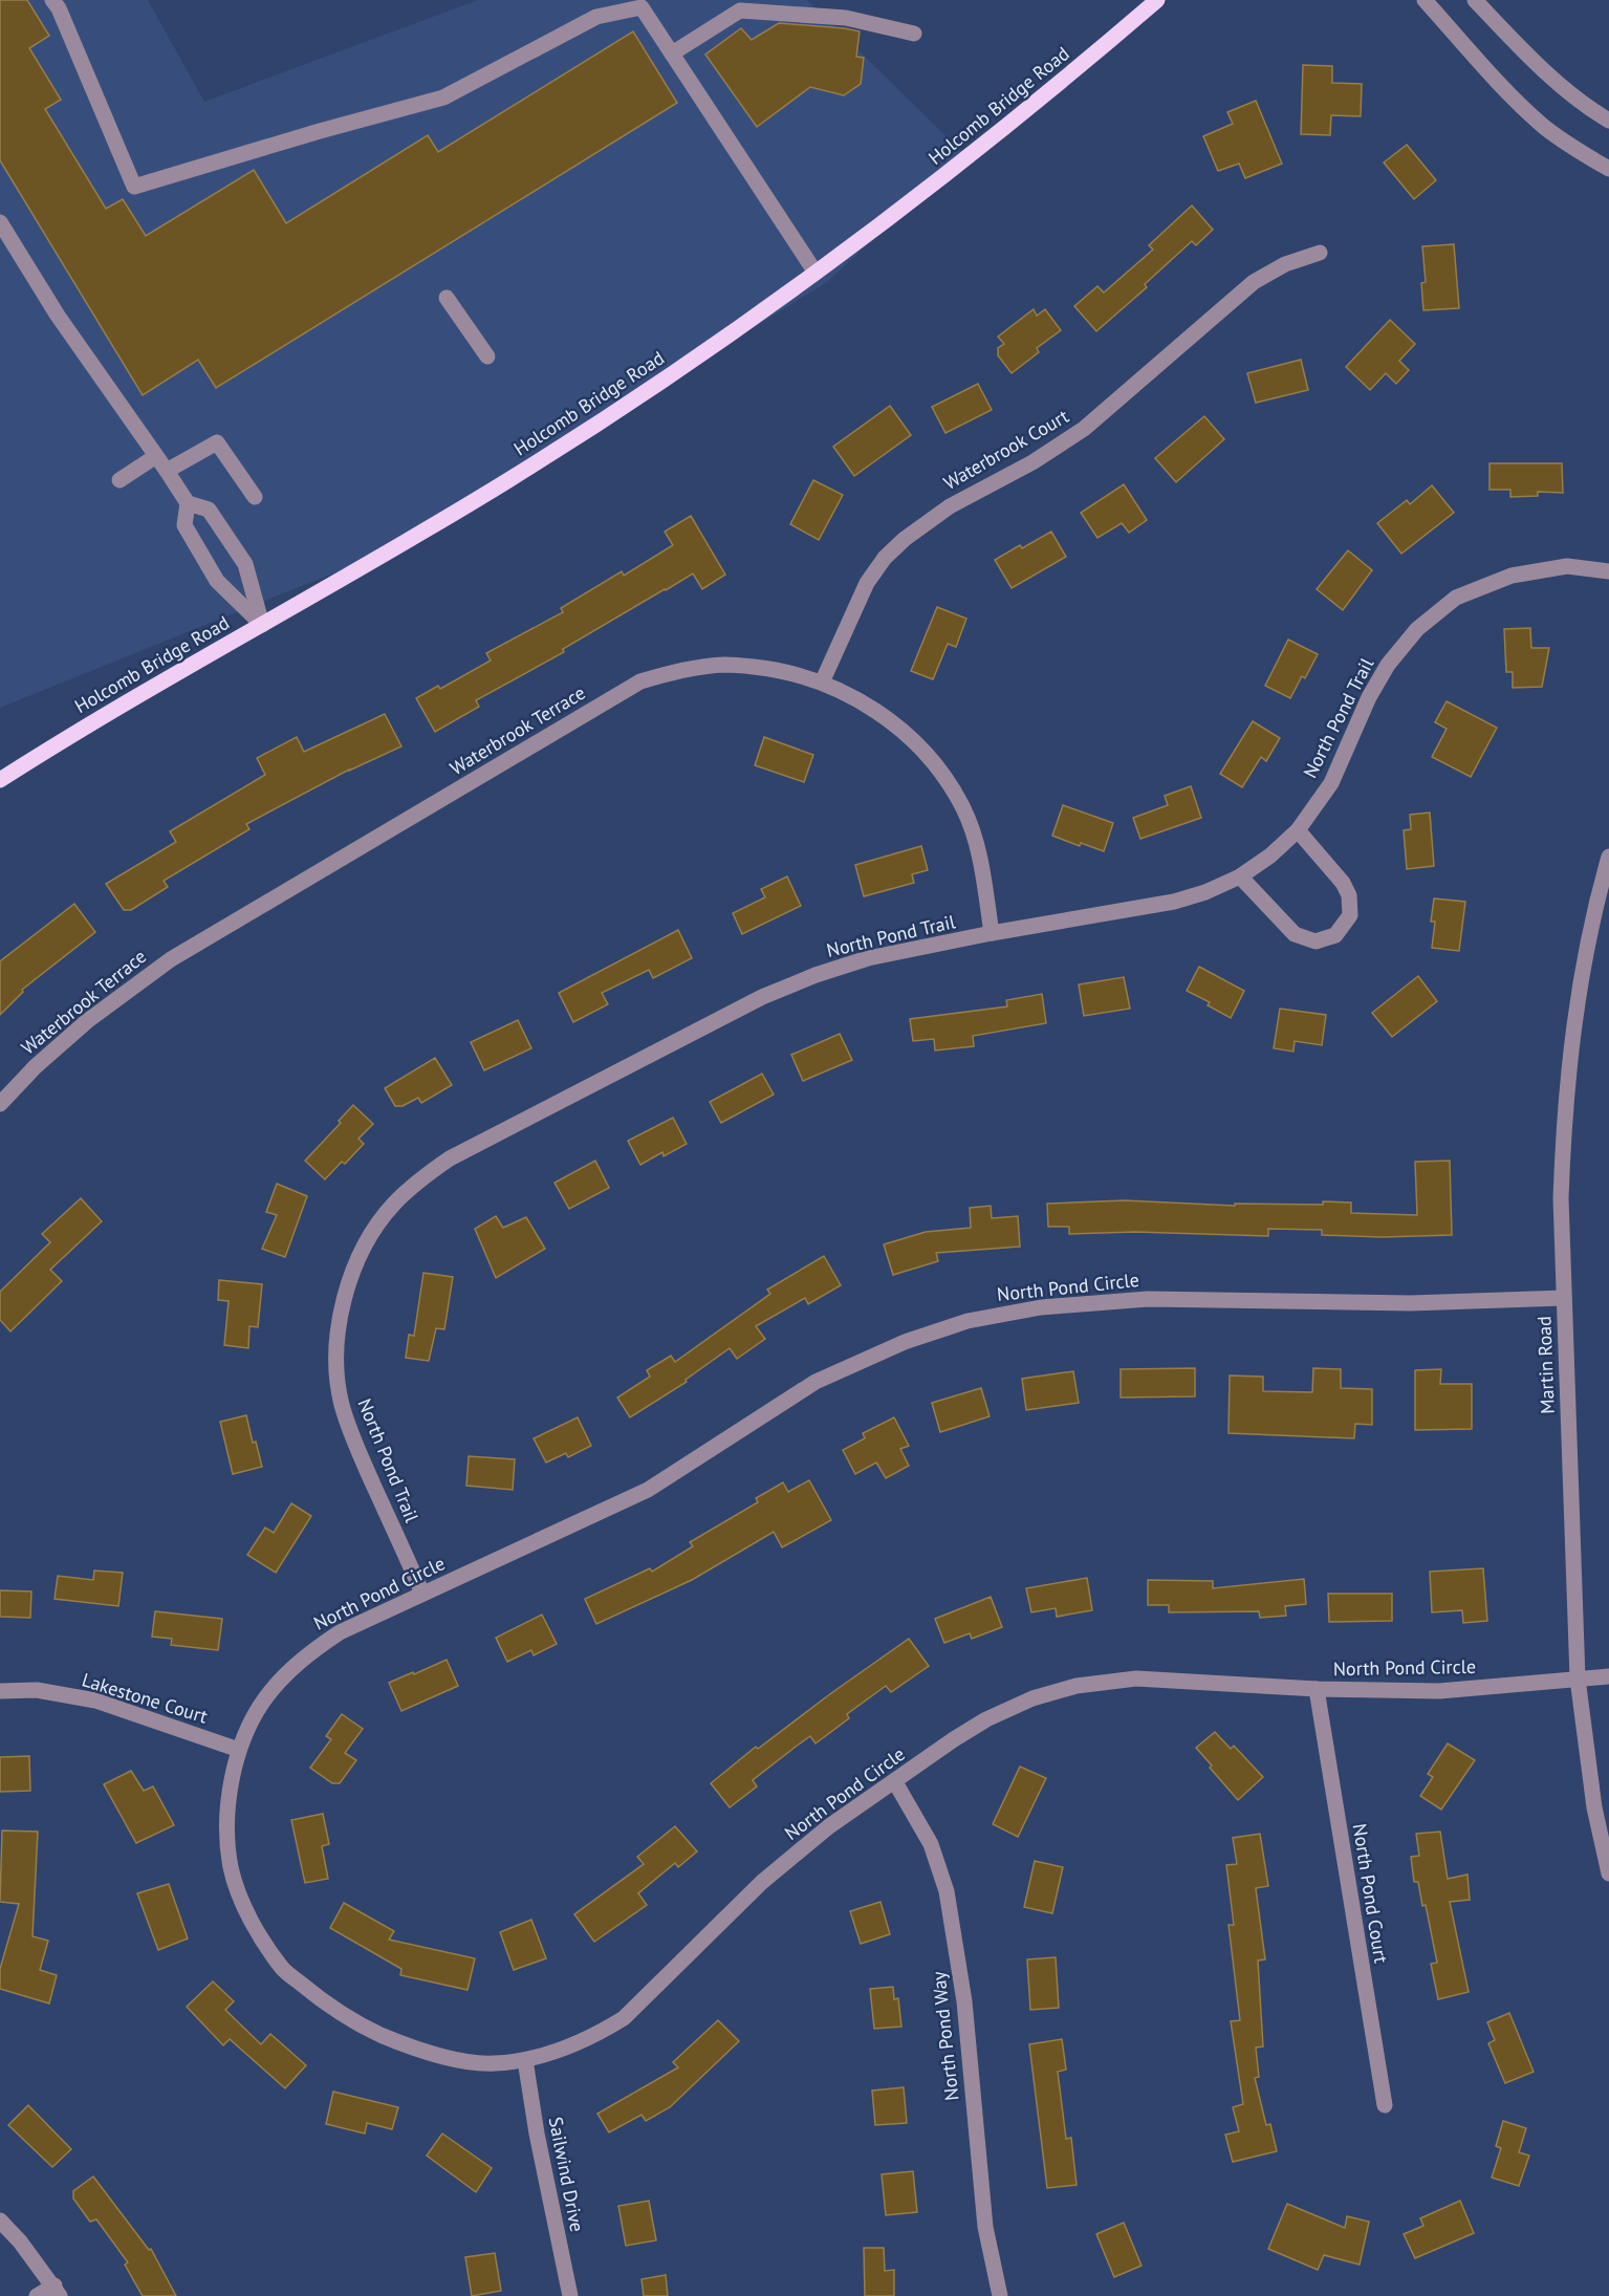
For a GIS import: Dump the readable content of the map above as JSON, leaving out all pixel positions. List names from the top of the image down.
{
  "streets": {
    "main road": ["Holcomb Bridge Road"],
    "street": [
      "Waterbrook Court",
      "North Pond Trail",
      "Waterbrook Terrace",
      "North Pond Circle",
      "Martin Road",
      "Lakestone Court",
      "North Pond Court",
      "North Pond Way",
      "Sailwind Drive"
    ]
  },
  "crossings": [
    ["Waterbrook Court", "Waterbrook Terrace"],
    ["North Pond Trail", "Waterbrook Terrace"],
    ["North Pond Trail", "North Pond Circle"],
    ["North Pond Circle", "Martin Road"],
    ["North Pond Circle", "Lakestone Court"],
    ["North Pond Circle", "North Pond Court"],
    ["North Pond Circle", "North Pond Way"],
    ["North Pond Circle", "Sailwind Drive"]
  ]
}
